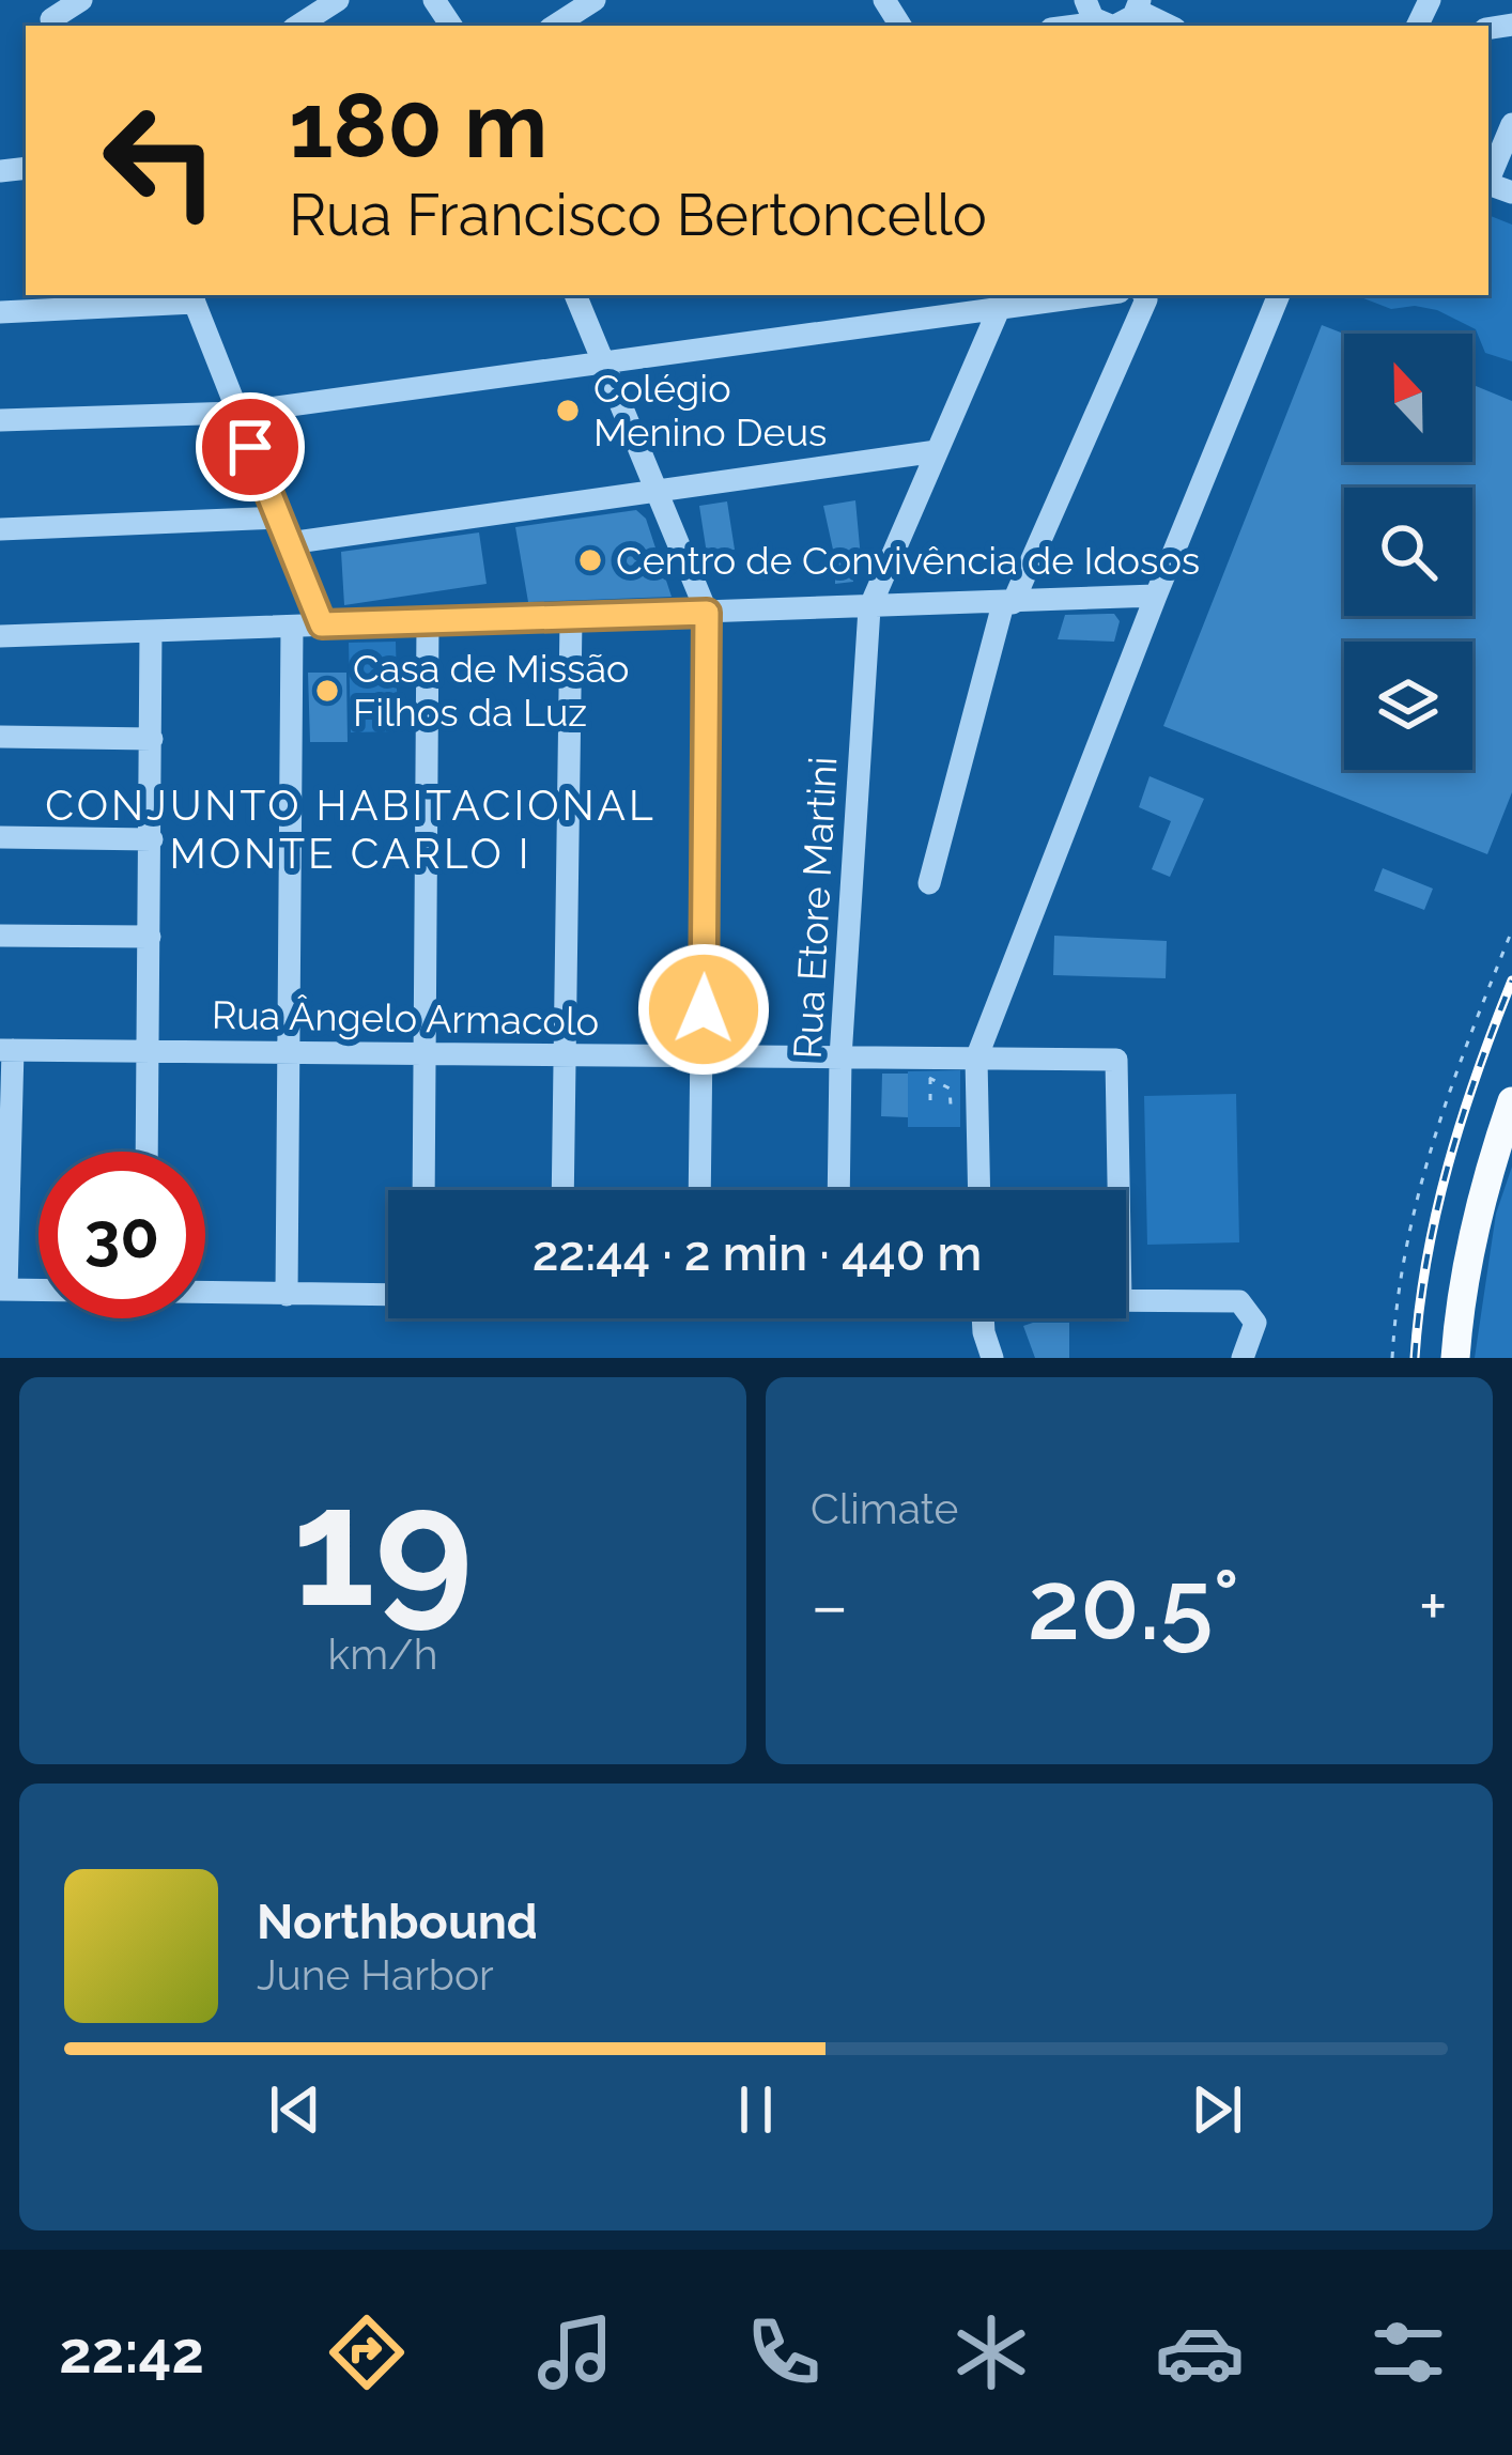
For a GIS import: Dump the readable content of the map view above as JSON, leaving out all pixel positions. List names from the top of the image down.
{
  "streets": {
    "street": ["Rua Etore Martini", "Rua Ângelo Armacolo"]
  },
  "crossings": [
    ["Rua Etore Martini", "Rua Ângelo Armacolo"]
  ],
  "districts": ["CONJUNTO HABITACIONAL MONTE CARLO I"],
  "places": ["Colégio Menino Deus", "Centro de Convivência de Idosos", "Casa de Missão Filhos da Luz"],
  "north": "top",
  "page": {
    "turn": ["180 m", "Rua Francisco Bertoncello"],
    "limit": "30",
    "trip": "22:44 · 2 min · 440 m",
    "tile": [
      ["19", "km/h"],
      "Climate"
    ],
    "heat": ["−", "20.5°", "+"],
    "song": ["Northbound", "June Harbor"],
    "tabs": "22:42"
  }
}
